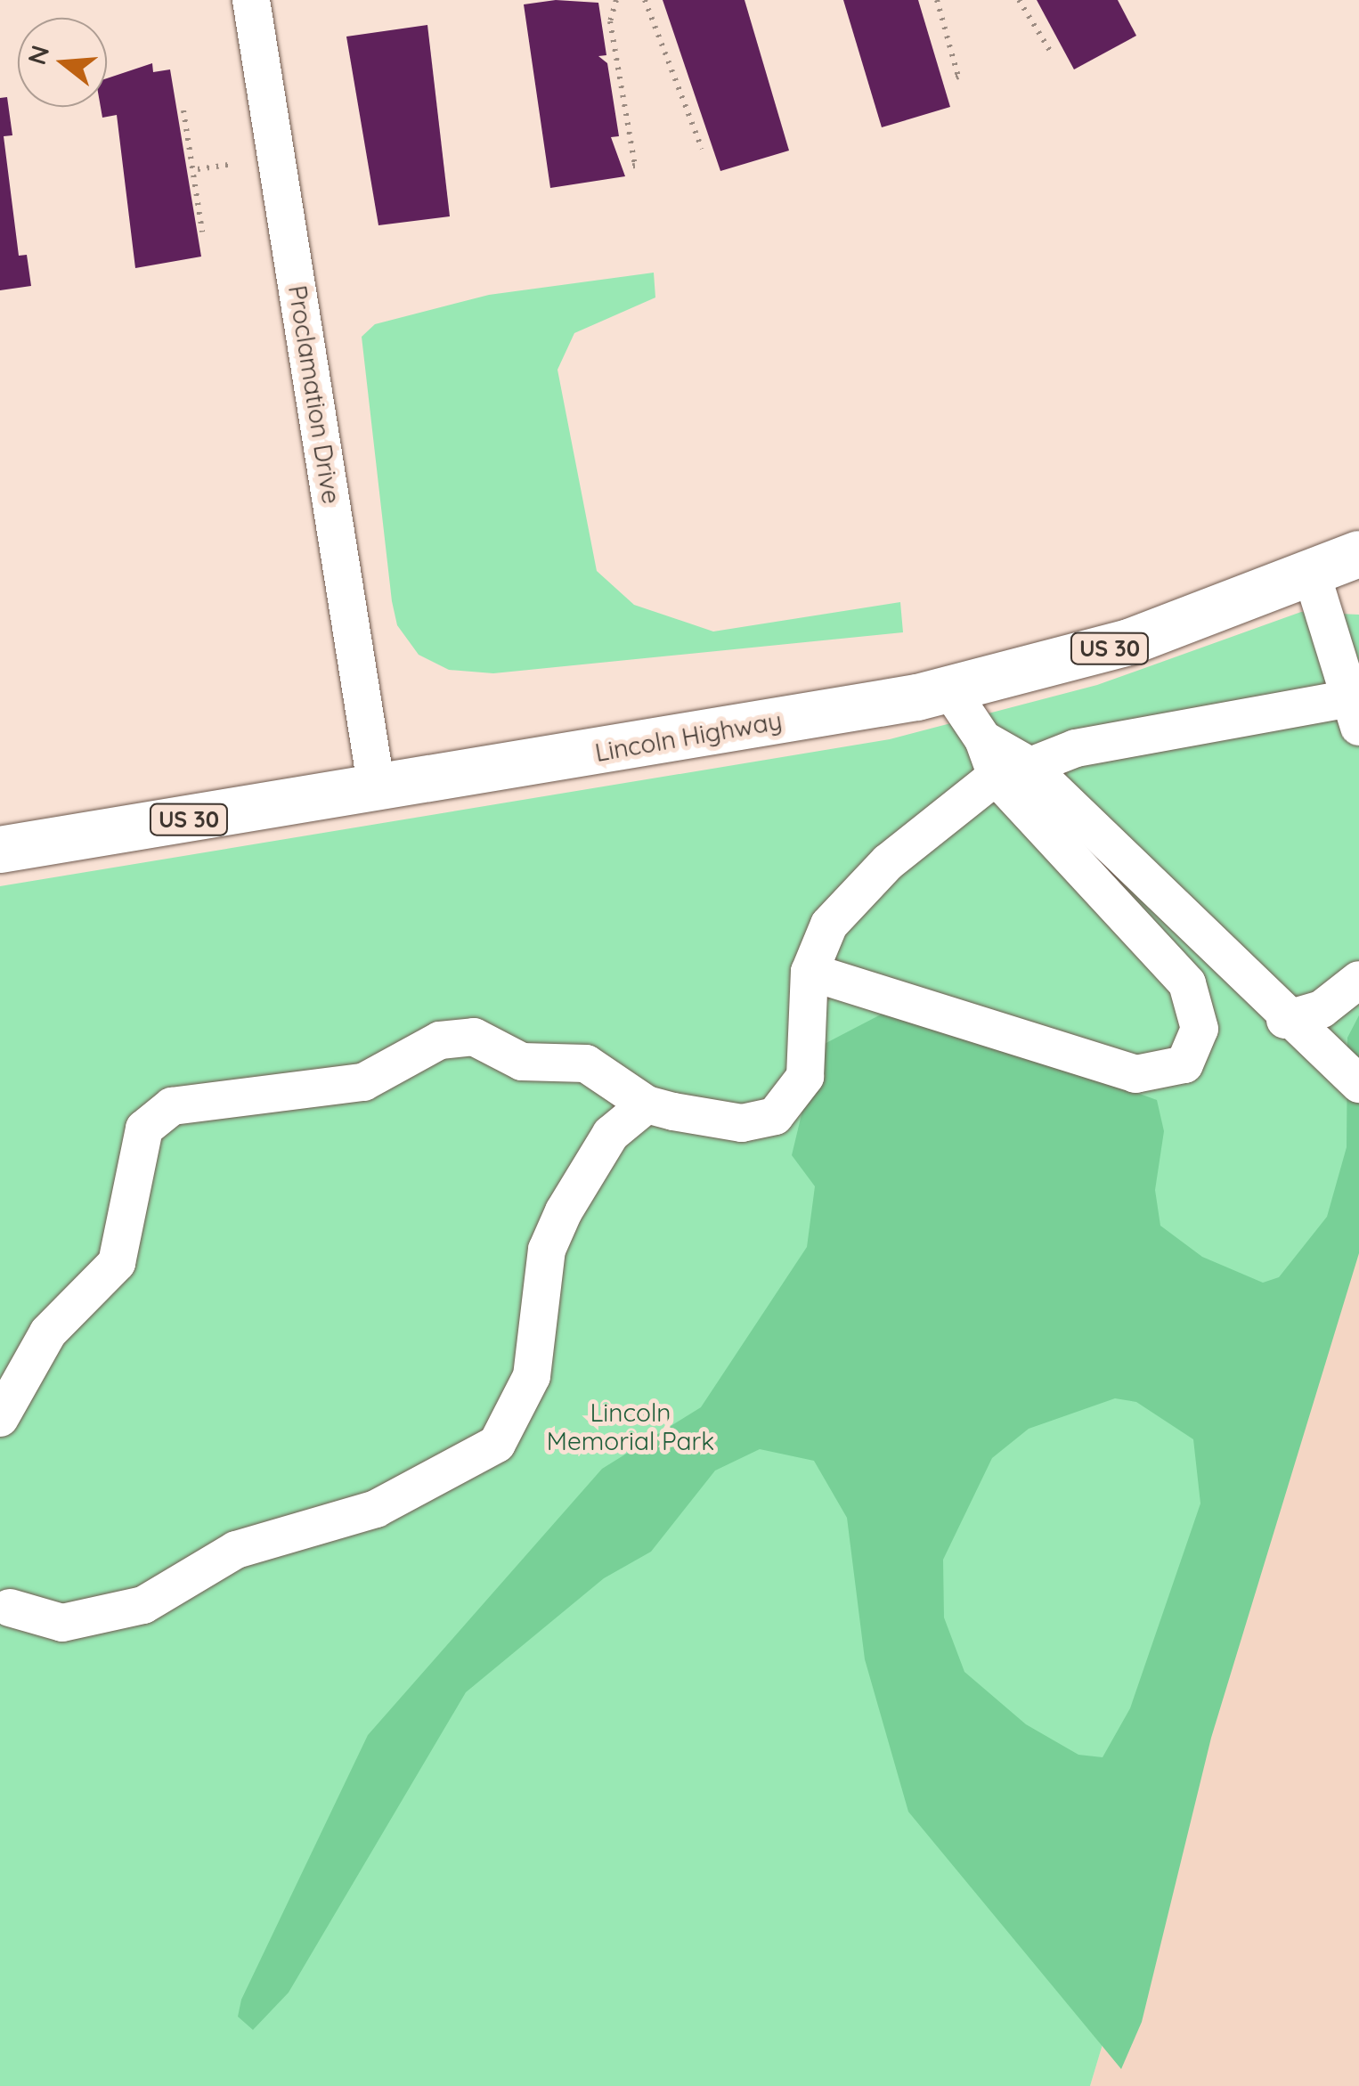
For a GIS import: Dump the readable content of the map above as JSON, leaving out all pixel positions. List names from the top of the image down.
{
  "streets": {
    "main road": ["US 30", "Lincoln Highway"],
    "street": ["Proclamation Drive"]
  },
  "crossings": [
    ["Proclamation Drive", "Lincoln Highway"]
  ],
  "parks": ["Lincoln Memorial Park"],
  "north": "left"
}
